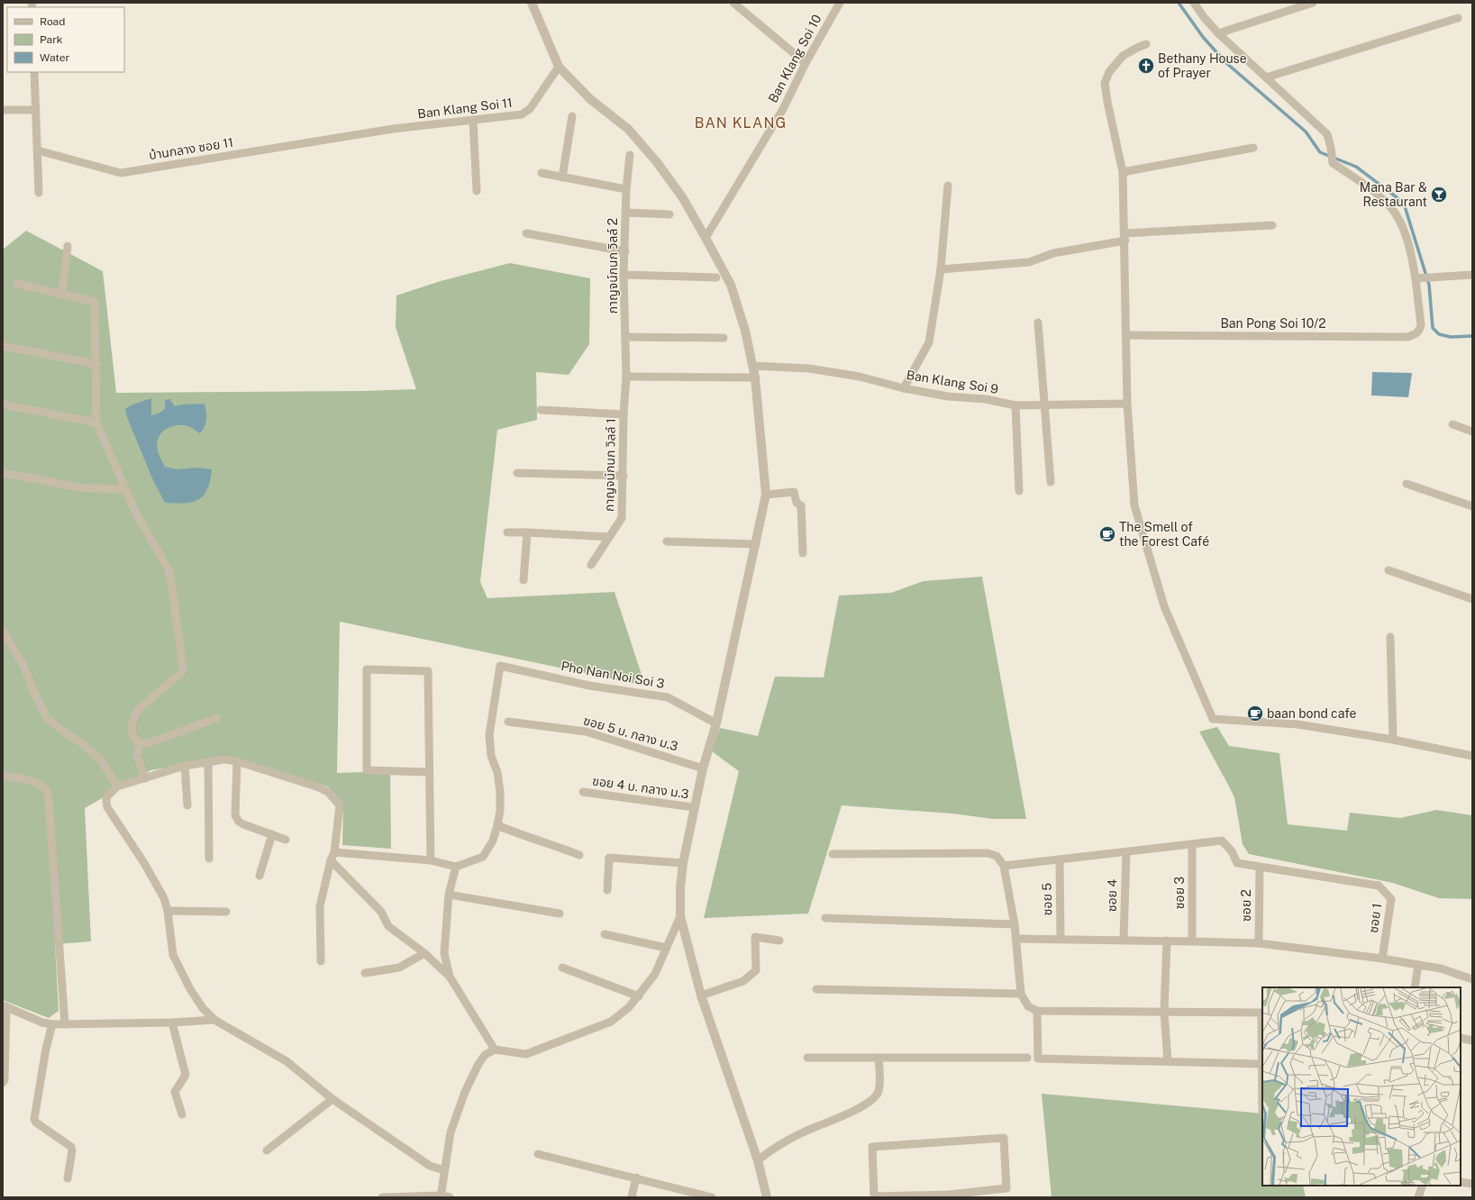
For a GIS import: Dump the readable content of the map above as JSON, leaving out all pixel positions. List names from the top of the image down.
{
  "streets": {
    "street": [
      "Ban Klang Soi 10",
      "Ban Klang Soi 11",
      "บ้านกลาง ซอย 11",
      "กาญจน์กนก วิลล์ 2",
      "Ban Pong Soi 10/2",
      "Ban Klang Soi 9",
      "กาญจน์กนก วิลล์ 1",
      "Pho Nan Noi Soi 3",
      "ฃอย 5 บ. กลาง ม.3",
      "ฃอย 4 บ. กลาง ม.3",
      "ซอย 3",
      "ซอย 4",
      "ซอย 5",
      "ซอย 2",
      "ซอย 1"
    ]
  },
  "crossings": [
    ["Ban Klang Soi 11", "บ้านกลาง ซอย 11"],
    ["กาญจน์กนก วิลล์ 2", "กาญจน์กนก วิลล์ 1"],
    ["ซอย 2", "ซอย 1"]
  ],
  "districts": ["BAN KLANG"],
  "places": {
    "church": ["Bethany House of Prayer"],
    "bar": ["Mana Bar & Restaurant"],
    "cafe": ["The Smell of the Forest Café", "baan bond cafe"]
  },
  "legend": ["Road", "Park", "Water"]
}
